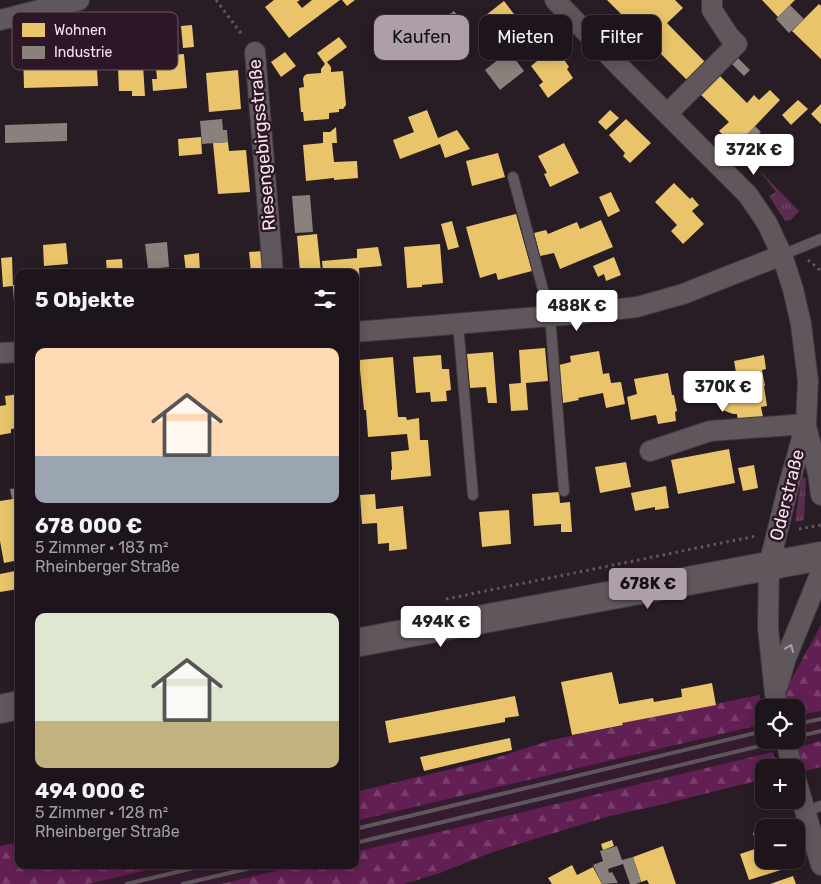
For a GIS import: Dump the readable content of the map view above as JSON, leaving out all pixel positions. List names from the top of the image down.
{
  "streets": {
    "street": ["Riesengebirgsstraße", "Oderstraße"]
  },
  "legend": ["Wohnen", "Industrie"],
  "page": {
    "chip": ["Kaufen", "Mieten", "Filter"],
    "price": [
      "372K €",
      "488K €",
      "370K €",
      "678K €",
      "494K €"
    ],
    "heading": "5 Objekte",
    "list": [
      {
        "name": "678 000 €",
        "note": "5 Zimmer · 183 m² · Rheinberger Straße"
      },
      {
        "name": "494 000 €",
        "note": "5 Zimmer · 128 m² · Rheinberger Straße"
      }
    ],
    "map_buttons": ["+", "−"]
  }
}
